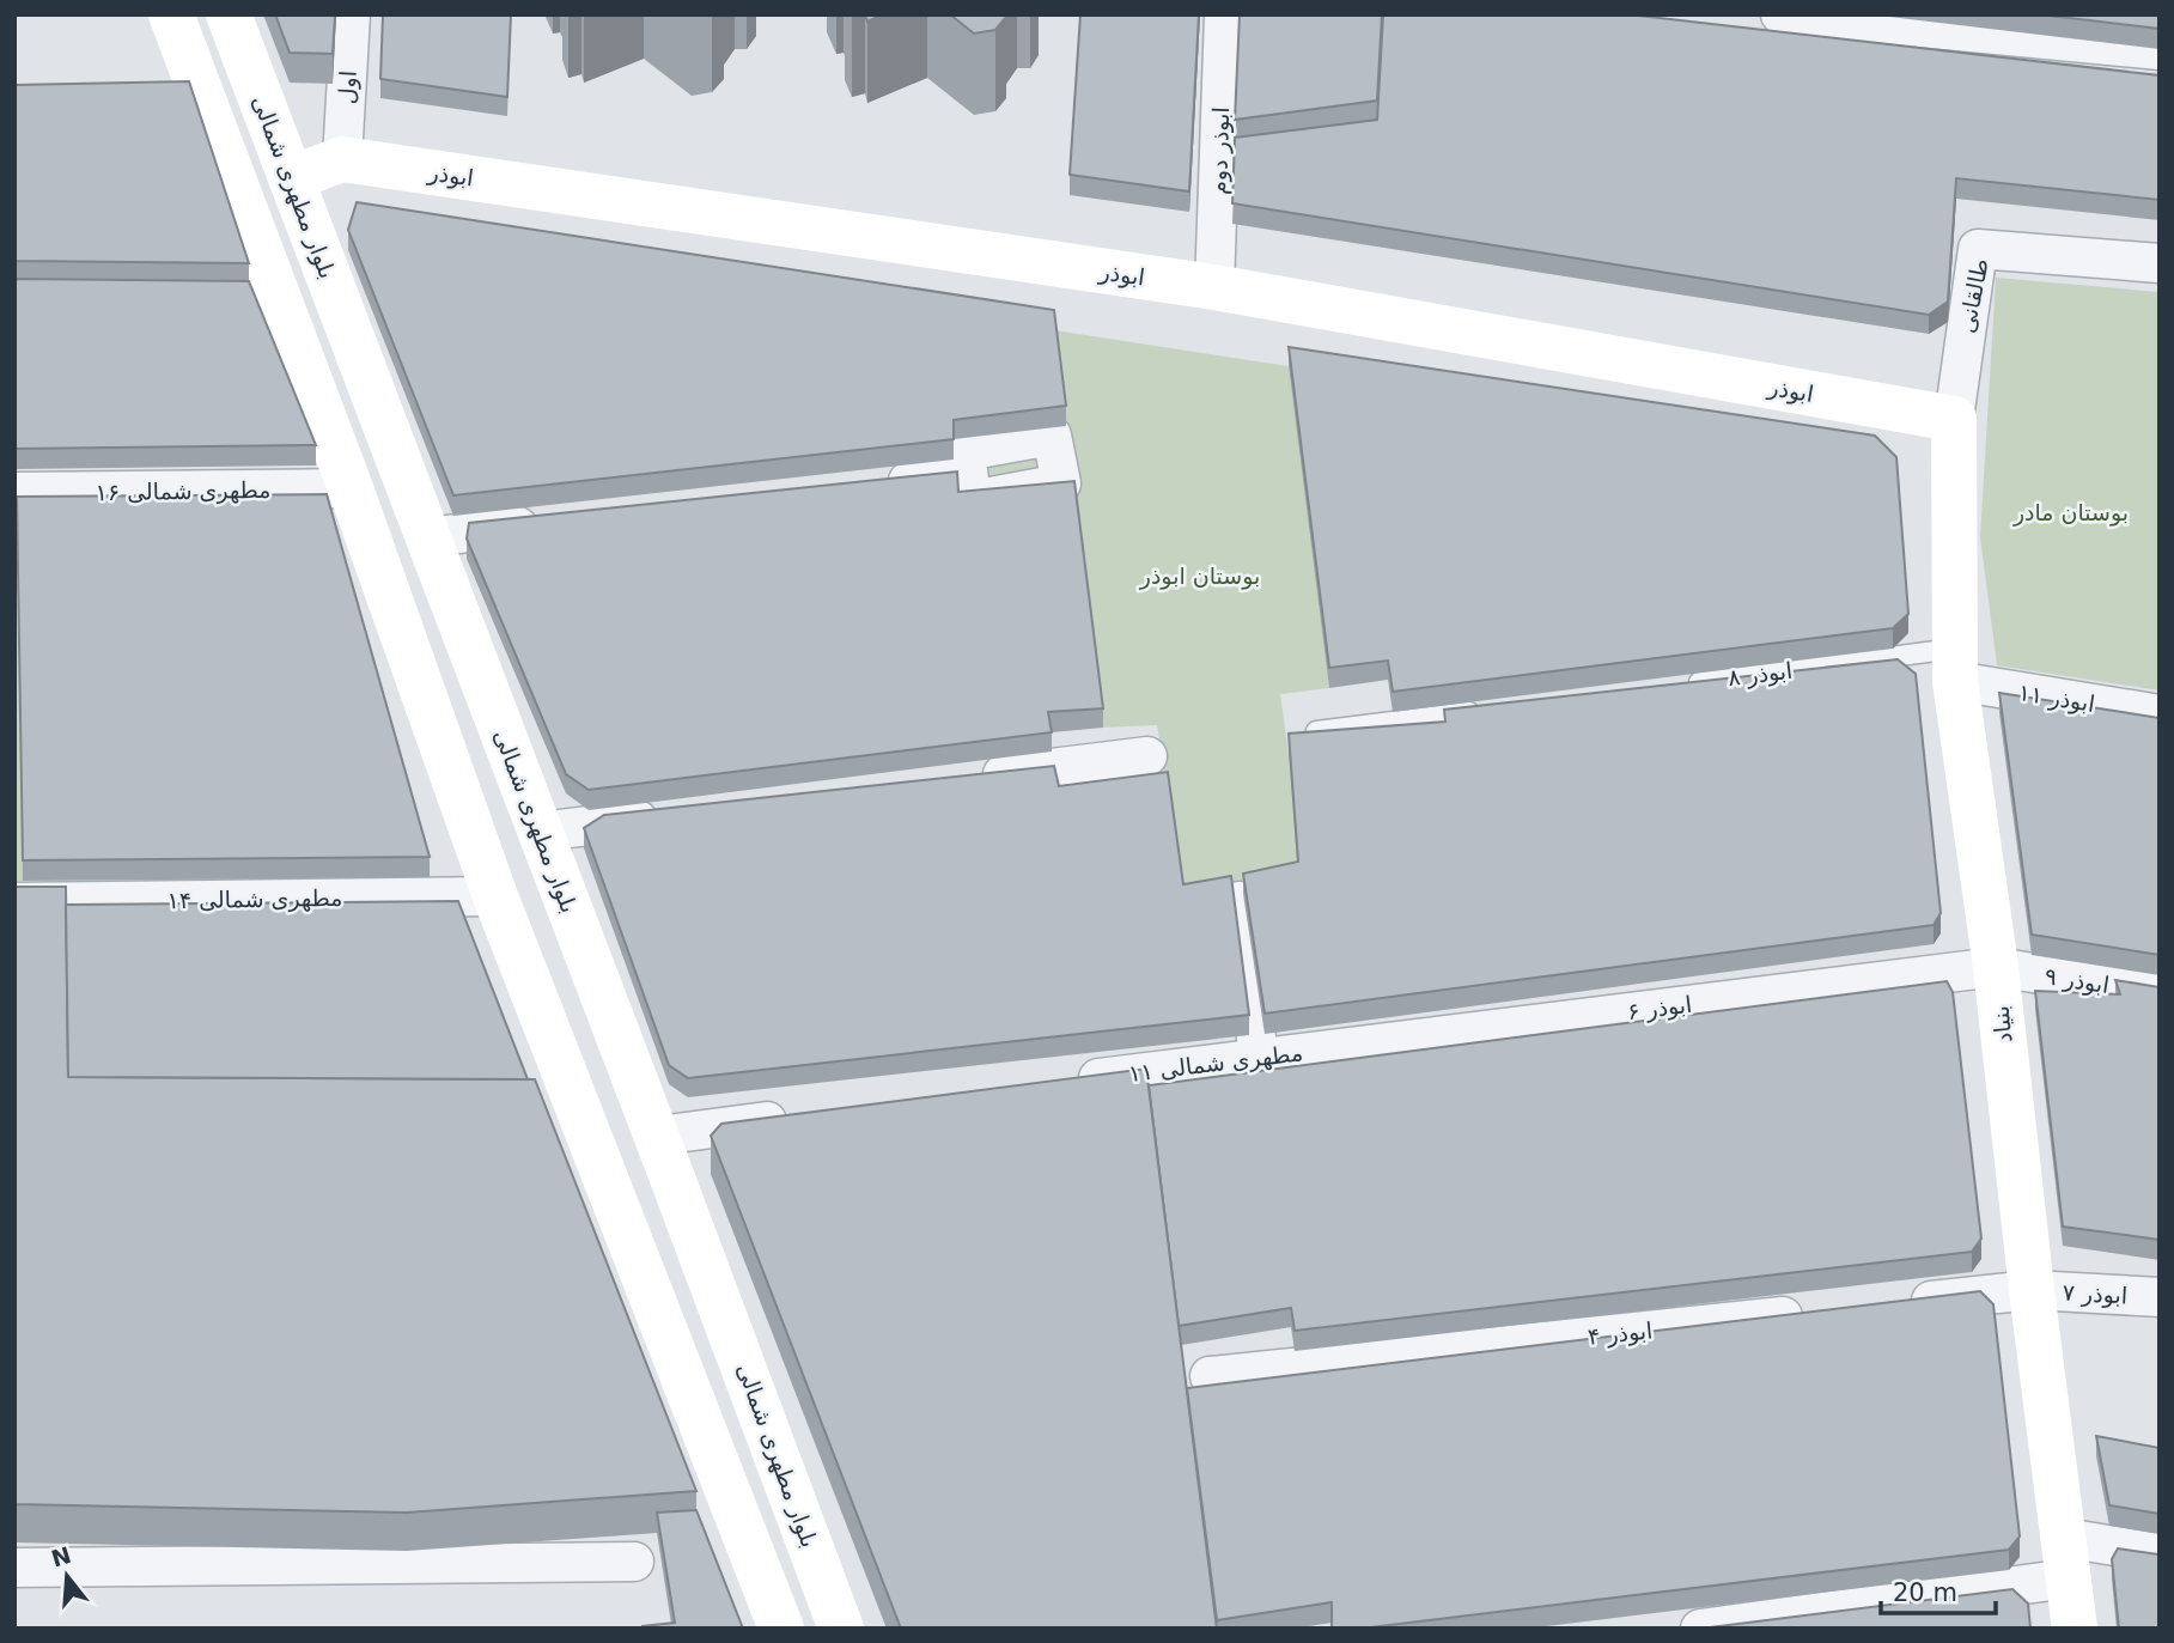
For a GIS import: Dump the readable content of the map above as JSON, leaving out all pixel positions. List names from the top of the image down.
{
  "streets": {
    "street": [
      "اول",
      "ابوذر دوم",
      "ابوذر",
      "بلوار مطهری شمالی",
      "طالقانی",
      "مطهری شمالی ۱۶",
      "ابوذر ۱۱",
      "مطهری شمالی ۱۴",
      "ابوذر ۹",
      "ابوذر ۶",
      "بنیاد",
      "مطهری شمالی ۱۱",
      "ابوذر ۷",
      "ابوذر ۴"
    ],
    "lane": ["ابوذر ۸"]
  },
  "crossings": [
    ["اول", "ابوذر"],
    ["ابوذر دوم", "ابوذر"],
    ["ابوذر", "بلوار مطهری شمالی"],
    ["ابوذر", "طالقانی"],
    ["ابوذر", "بنیاد"],
    ["طالقانی", "بنیاد"],
    ["ابوذر ۸", "ابوذر ۱۱"],
    ["ابوذر ۸", "بنیاد"],
    ["ابوذر ۱۱", "بنیاد"],
    ["ابوذر ۹", "ابوذر ۶"],
    ["ابوذر ۹", "بنیاد"],
    ["ابوذر ۶", "بنیاد"],
    ["ابوذر ۶", "مطهری شمالی ۱۱"],
    ["بنیاد", "ابوذر ۷"]
  ],
  "parks": ["بوستان مادر", "بوستان ابوذر"],
  "scale_bar": "20 m",
  "north": "top"
}
